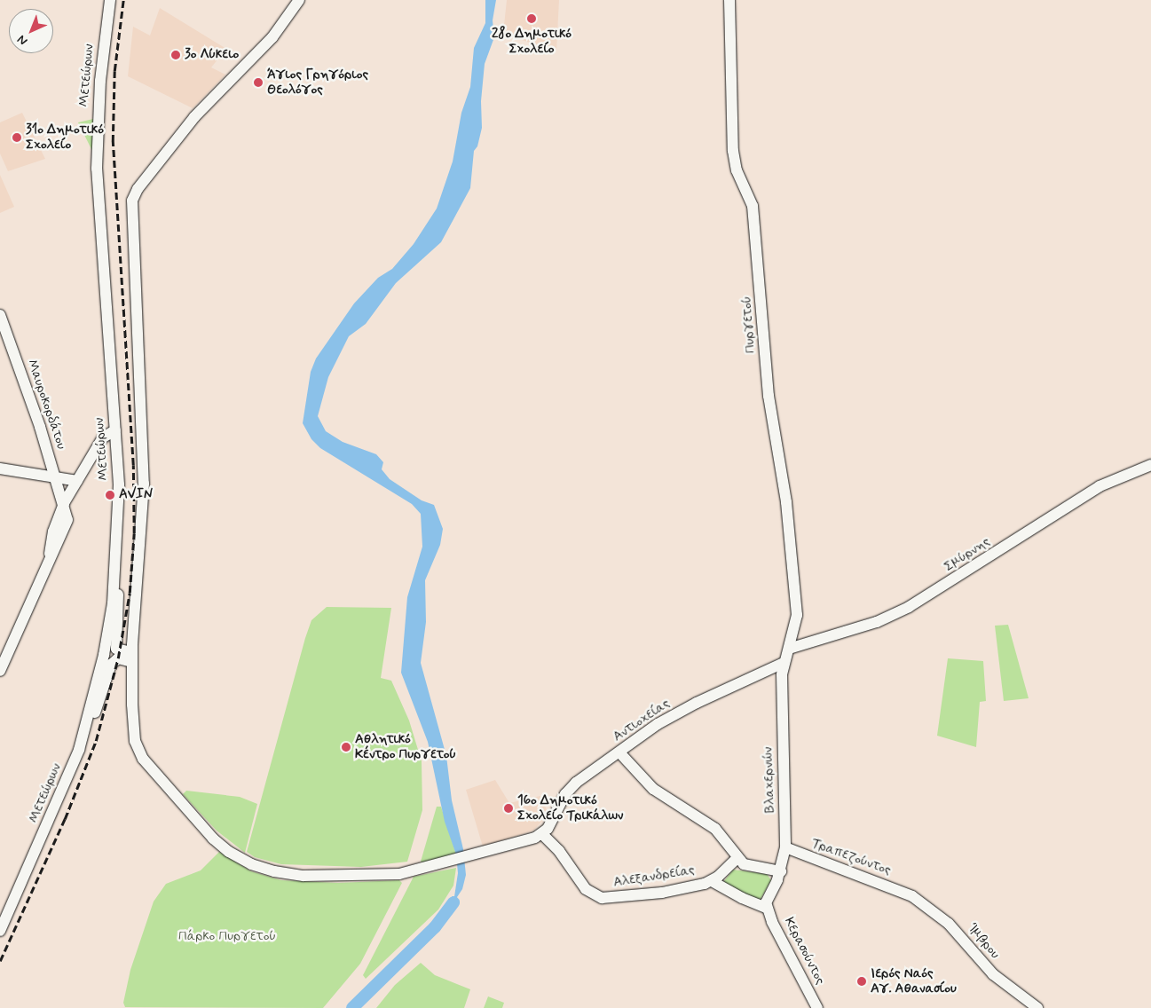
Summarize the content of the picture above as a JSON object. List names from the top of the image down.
{
  "streets": {
    "street": [
      "Μετεώρων",
      "Πυργετού",
      "Μαυροκορδάτου",
      "Σμύρνης",
      "Αντιοχείας",
      "Βλαχερνών",
      "Τραπεζούντος",
      "Αλεξανδρείας",
      "Ίμβρου",
      "Κερασούντος"
    ]
  },
  "crossings": [
    ["Πυργετού", "Σμύρνης"],
    ["Πυργετού", "Βλαχερνών"],
    ["Σμύρνης", "Βλαχερνών"],
    ["Αντιοχείας", "Βλαχερνών"],
    ["Αντιοχείας", "Αλεξανδρείας"],
    ["Βλαχερνών", "Τραπεζούντος"],
    ["Βλαχερνών", "Κερασούντος"],
    ["Τραπεζούντος", "Ίμβρου"]
  ],
  "parks": ["Πάρκο Πυργετού"],
  "places": [
    "28ο Δημοτικό Σχολείο",
    "3ο Λύκειο",
    "Άγιος Γρηγόριος Θεολόγος",
    "31ο Δημοτικό Σχολείο",
    "AVIN",
    "Αθλητικό Κέντρο Πυργετού",
    "16ο Δημοτικό Σχολείο Τρικάλων",
    "Ιερός Ναός Αγ. Αθανασίου"
  ],
  "north": "bottom left"
}
